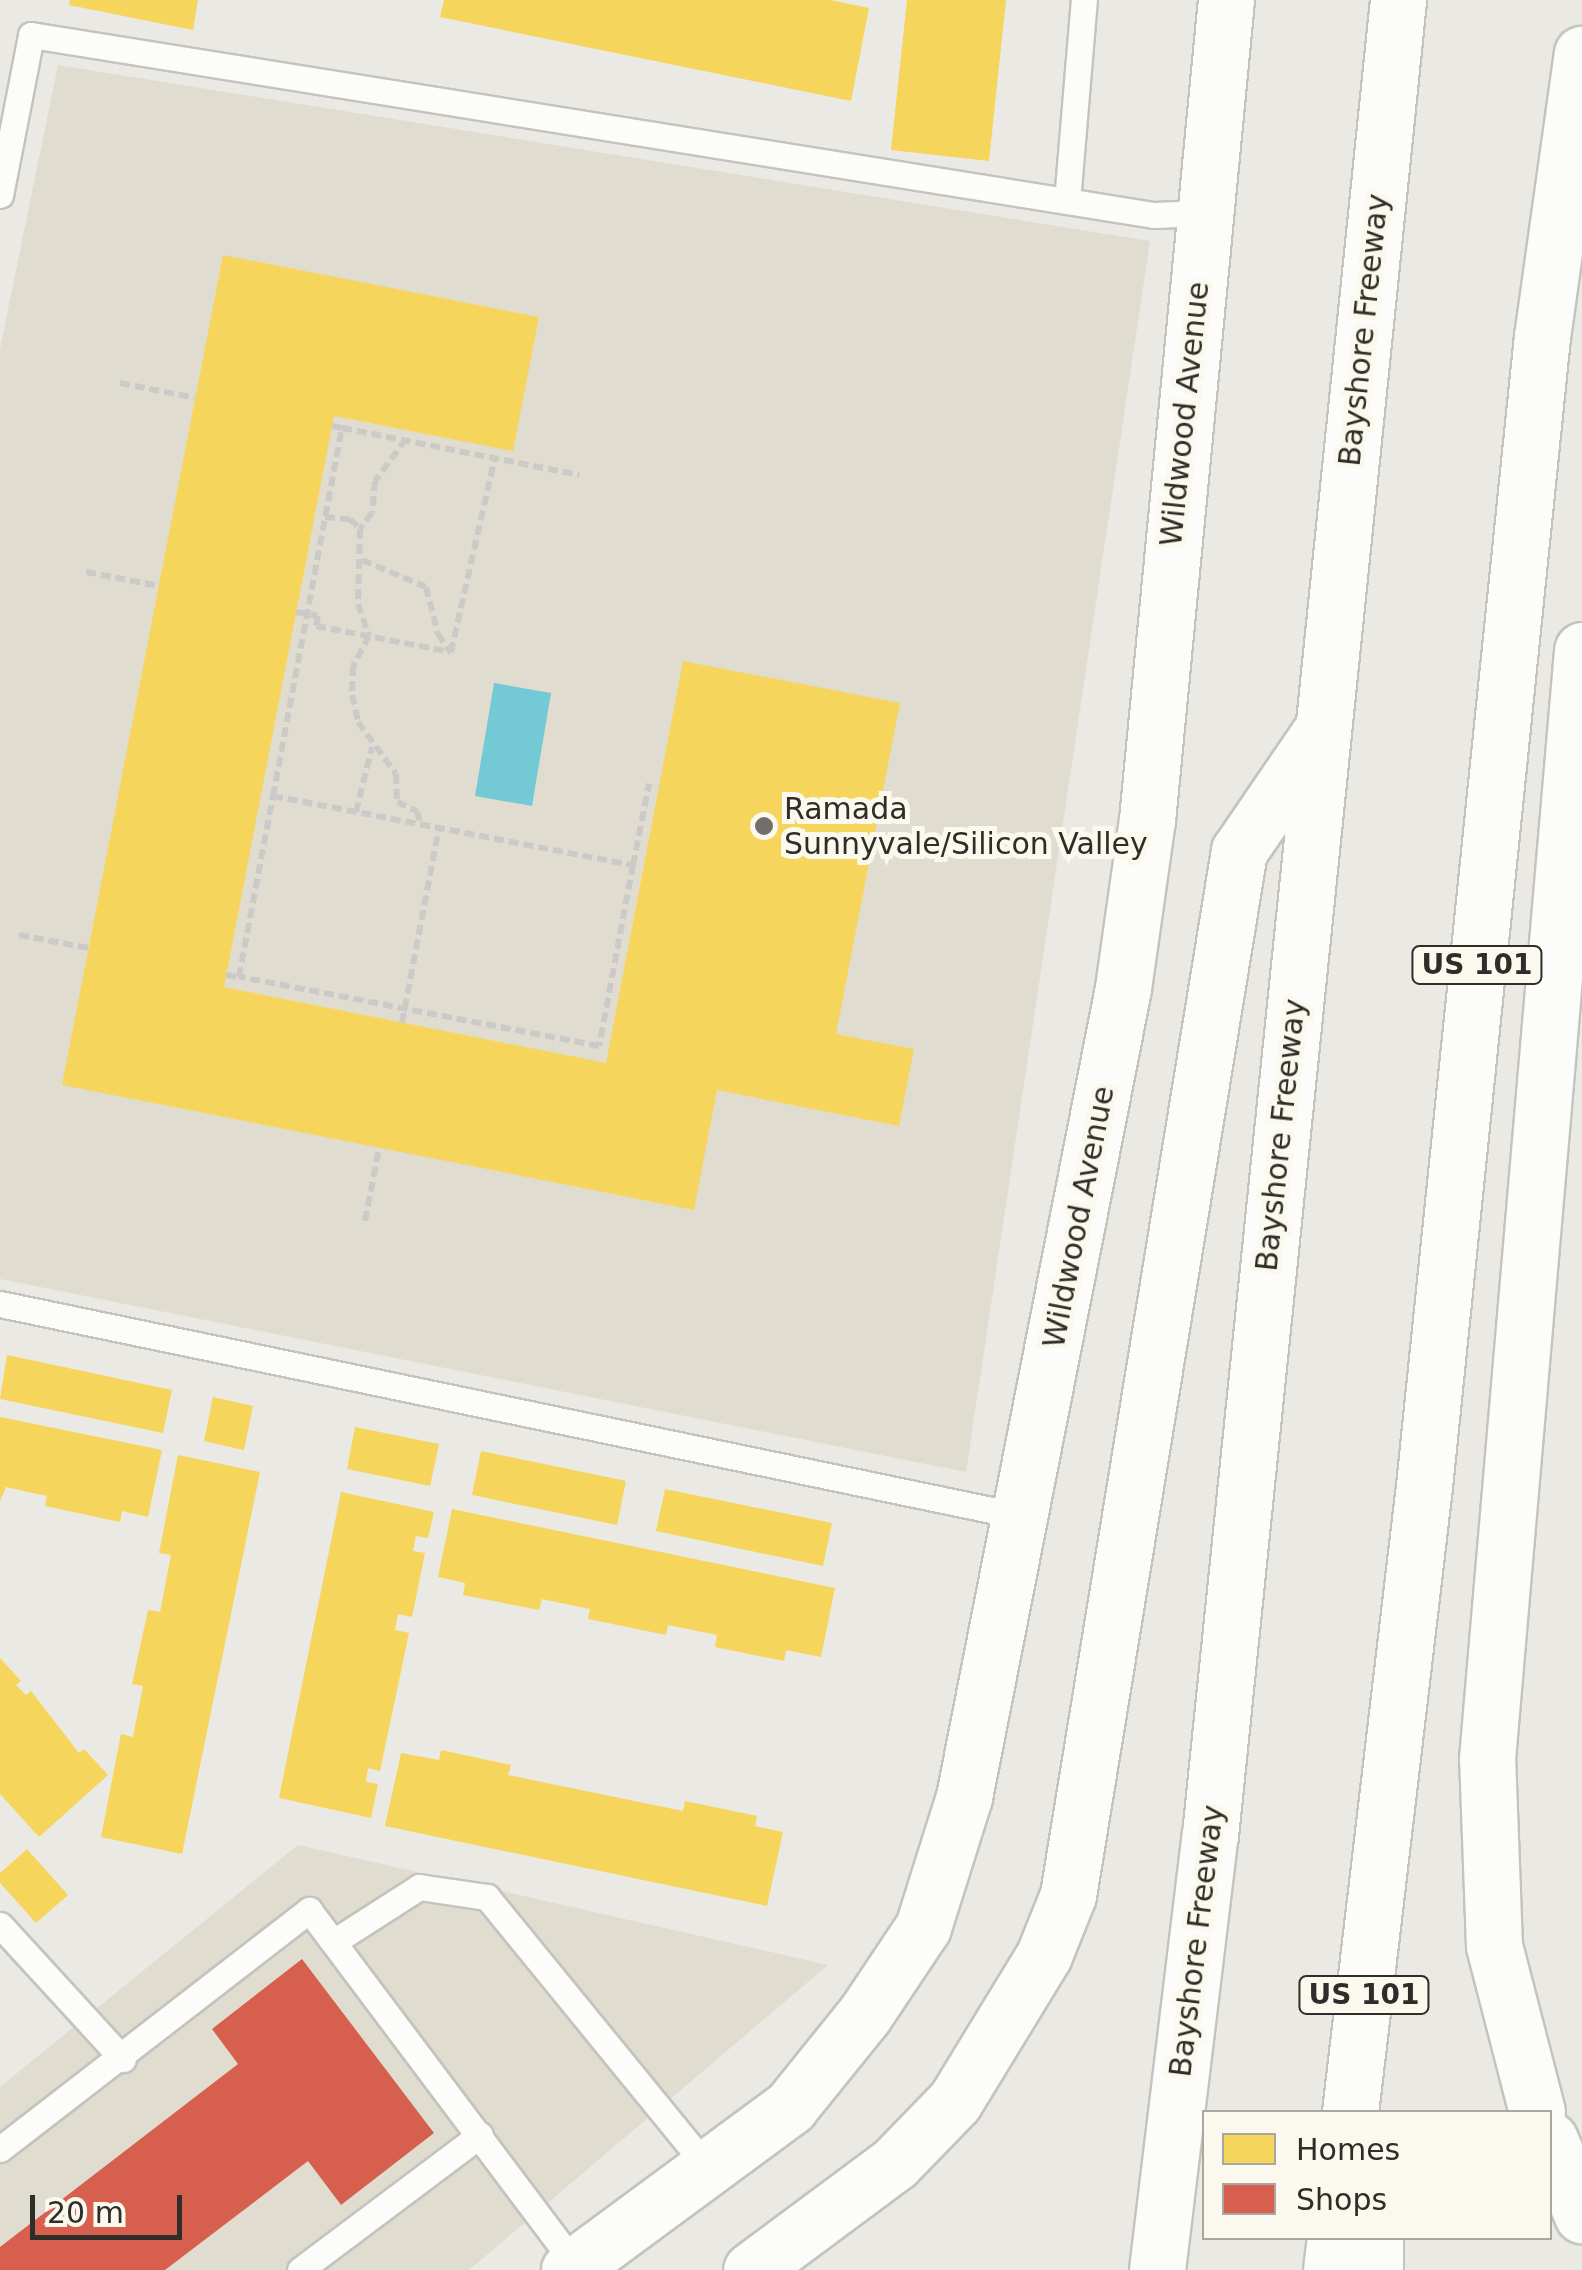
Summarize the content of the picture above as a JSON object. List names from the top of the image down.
{
  "streets": {
    "main road": ["Bayshore Freeway", "Wildwood Avenue", "US 101"]
  },
  "places": ["Ramada Sunnyvale/Silicon Valley"],
  "legend": ["Homes", "Shops"],
  "scale_bar": "20 m"
}
